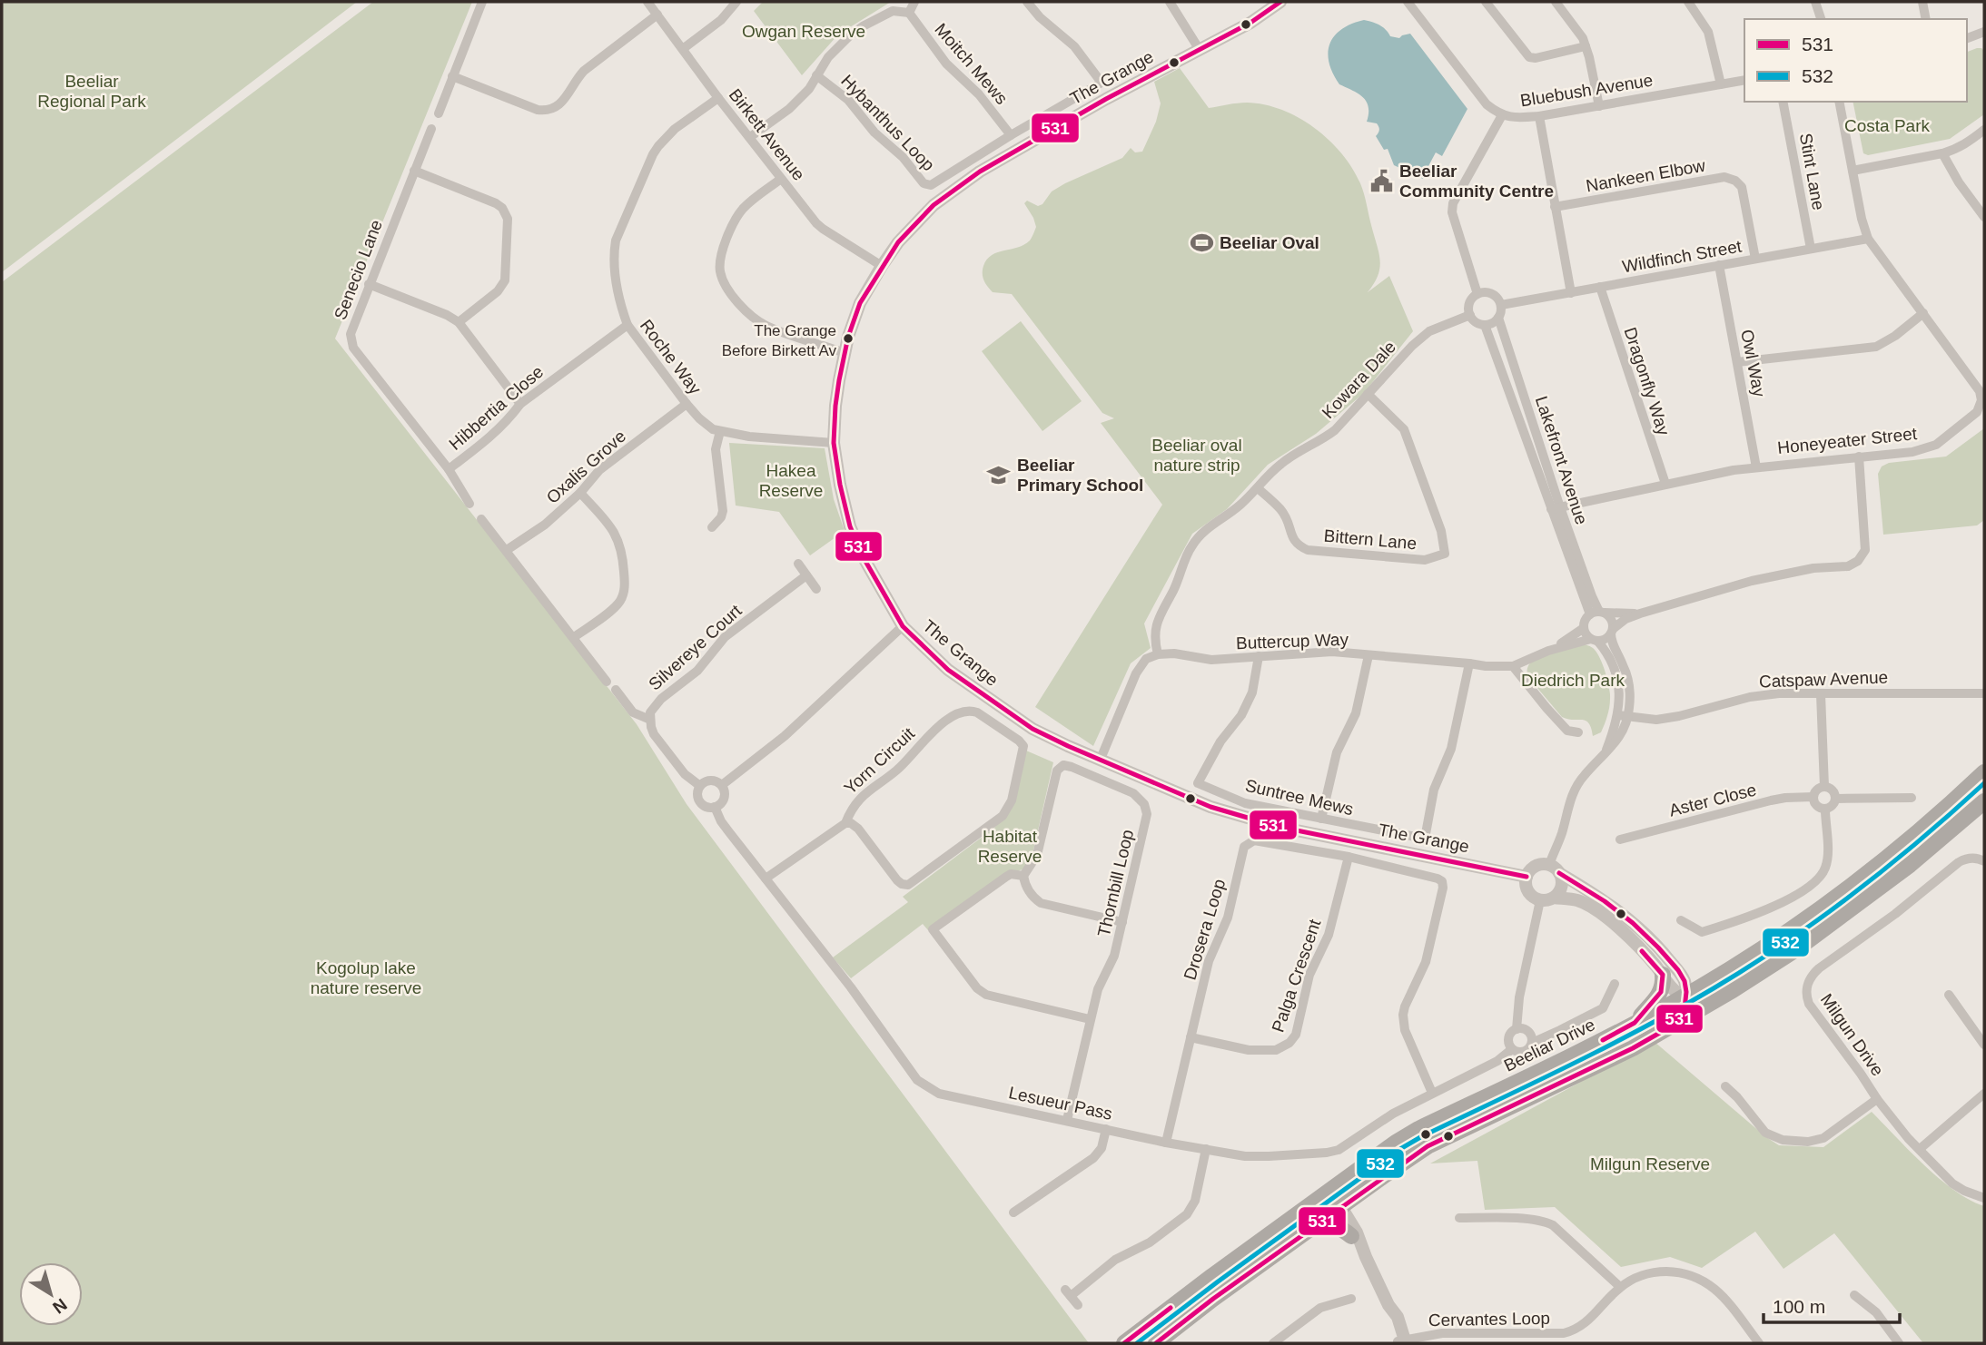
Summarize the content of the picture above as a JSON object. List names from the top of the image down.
{
  "streets": {
    "highway": ["Beeliar Drive"],
    "street": [
      "Moitch Mews",
      "The Grange",
      "Bluebush Avenue",
      "Hybanthus Loop",
      "Birkett Avenue",
      "Stint Lane",
      "Nankeen Elbow",
      "Wildfinch Street",
      "Senecio Lane",
      "Roche Way",
      "Owl Way",
      "Kowara Dale",
      "Dragonfly Way",
      "Hibbertia Close",
      "Honeyeater Street",
      "Lakefront Avenue",
      "Oxalis Grove",
      "Bittern Lane",
      "Buttercup Way",
      "Silvereye Court",
      "Catspaw Avenue",
      "Yorn Circuit",
      "Suntree Mews",
      "Aster Close",
      "Thornbill Loop",
      "Drosera Loop",
      "Palga Crescent",
      "Milgun Drive",
      "Lesueur Pass",
      "Cervantes Loop"
    ]
  },
  "crossings": [
    ["Moitch Mews", "Hybanthus Loop"],
    ["The Grange", "Birkett Avenue"],
    ["The Grange", "Roche Way"],
    ["Hybanthus Loop", "Birkett Avenue"],
    ["Birkett Avenue", "Roche Way"],
    ["Stint Lane", "Wildfinch Street"],
    ["Nankeen Elbow", "Wildfinch Street"],
    ["Wildfinch Street", "Owl Way"],
    ["Wildfinch Street", "Kowara Dale"],
    ["Wildfinch Street", "Dragonfly Way"],
    ["Wildfinch Street", "Honeyeater Street"],
    ["Wildfinch Street", "Lakefront Avenue"],
    ["Senecio Lane", "Hibbertia Close"],
    ["Roche Way", "Hibbertia Close"],
    ["Roche Way", "Oxalis Grove"],
    ["Owl Way", "Honeyeater Street"],
    ["Kowara Dale", "Lakefront Avenue"],
    ["Kowara Dale", "Bittern Lane"],
    ["Kowara Dale", "Buttercup Way"],
    ["Dragonfly Way", "Honeyeater Street"],
    ["Honeyeater Street", "Lakefront Avenue"],
    ["Lakefront Avenue", "Buttercup Way"],
    ["Buttercup Way", "Suntree Mews"],
    ["Yorn Circuit", "Lesueur Pass"],
    ["Thornbill Loop", "Lesueur Pass"],
    ["Drosera Loop", "Palga Crescent"],
    ["Drosera Loop", "Lesueur Pass"]
  ],
  "parks": [
    "Owgan Reserve",
    "Beeliar Regional Park",
    "Costa Park",
    "Beeliar oval nature strip",
    "Hakea Reserve",
    "Diedrich Park",
    "Habitat Reserve",
    "Kogolup lake nature reserve",
    "Milgun Reserve"
  ],
  "places": {
    "public building": ["Beeliar Community Centre"],
    "sports": ["Beeliar Oval"],
    "other": ["The Grange Before Birkett Av"],
    "school or university": ["Beeliar Primary School"]
  },
  "lines": ["transit line 531", "transit line 532"],
  "legend": ["531", "532"],
  "scale_bar": "100 m",
  "north": "bottom right"
}
